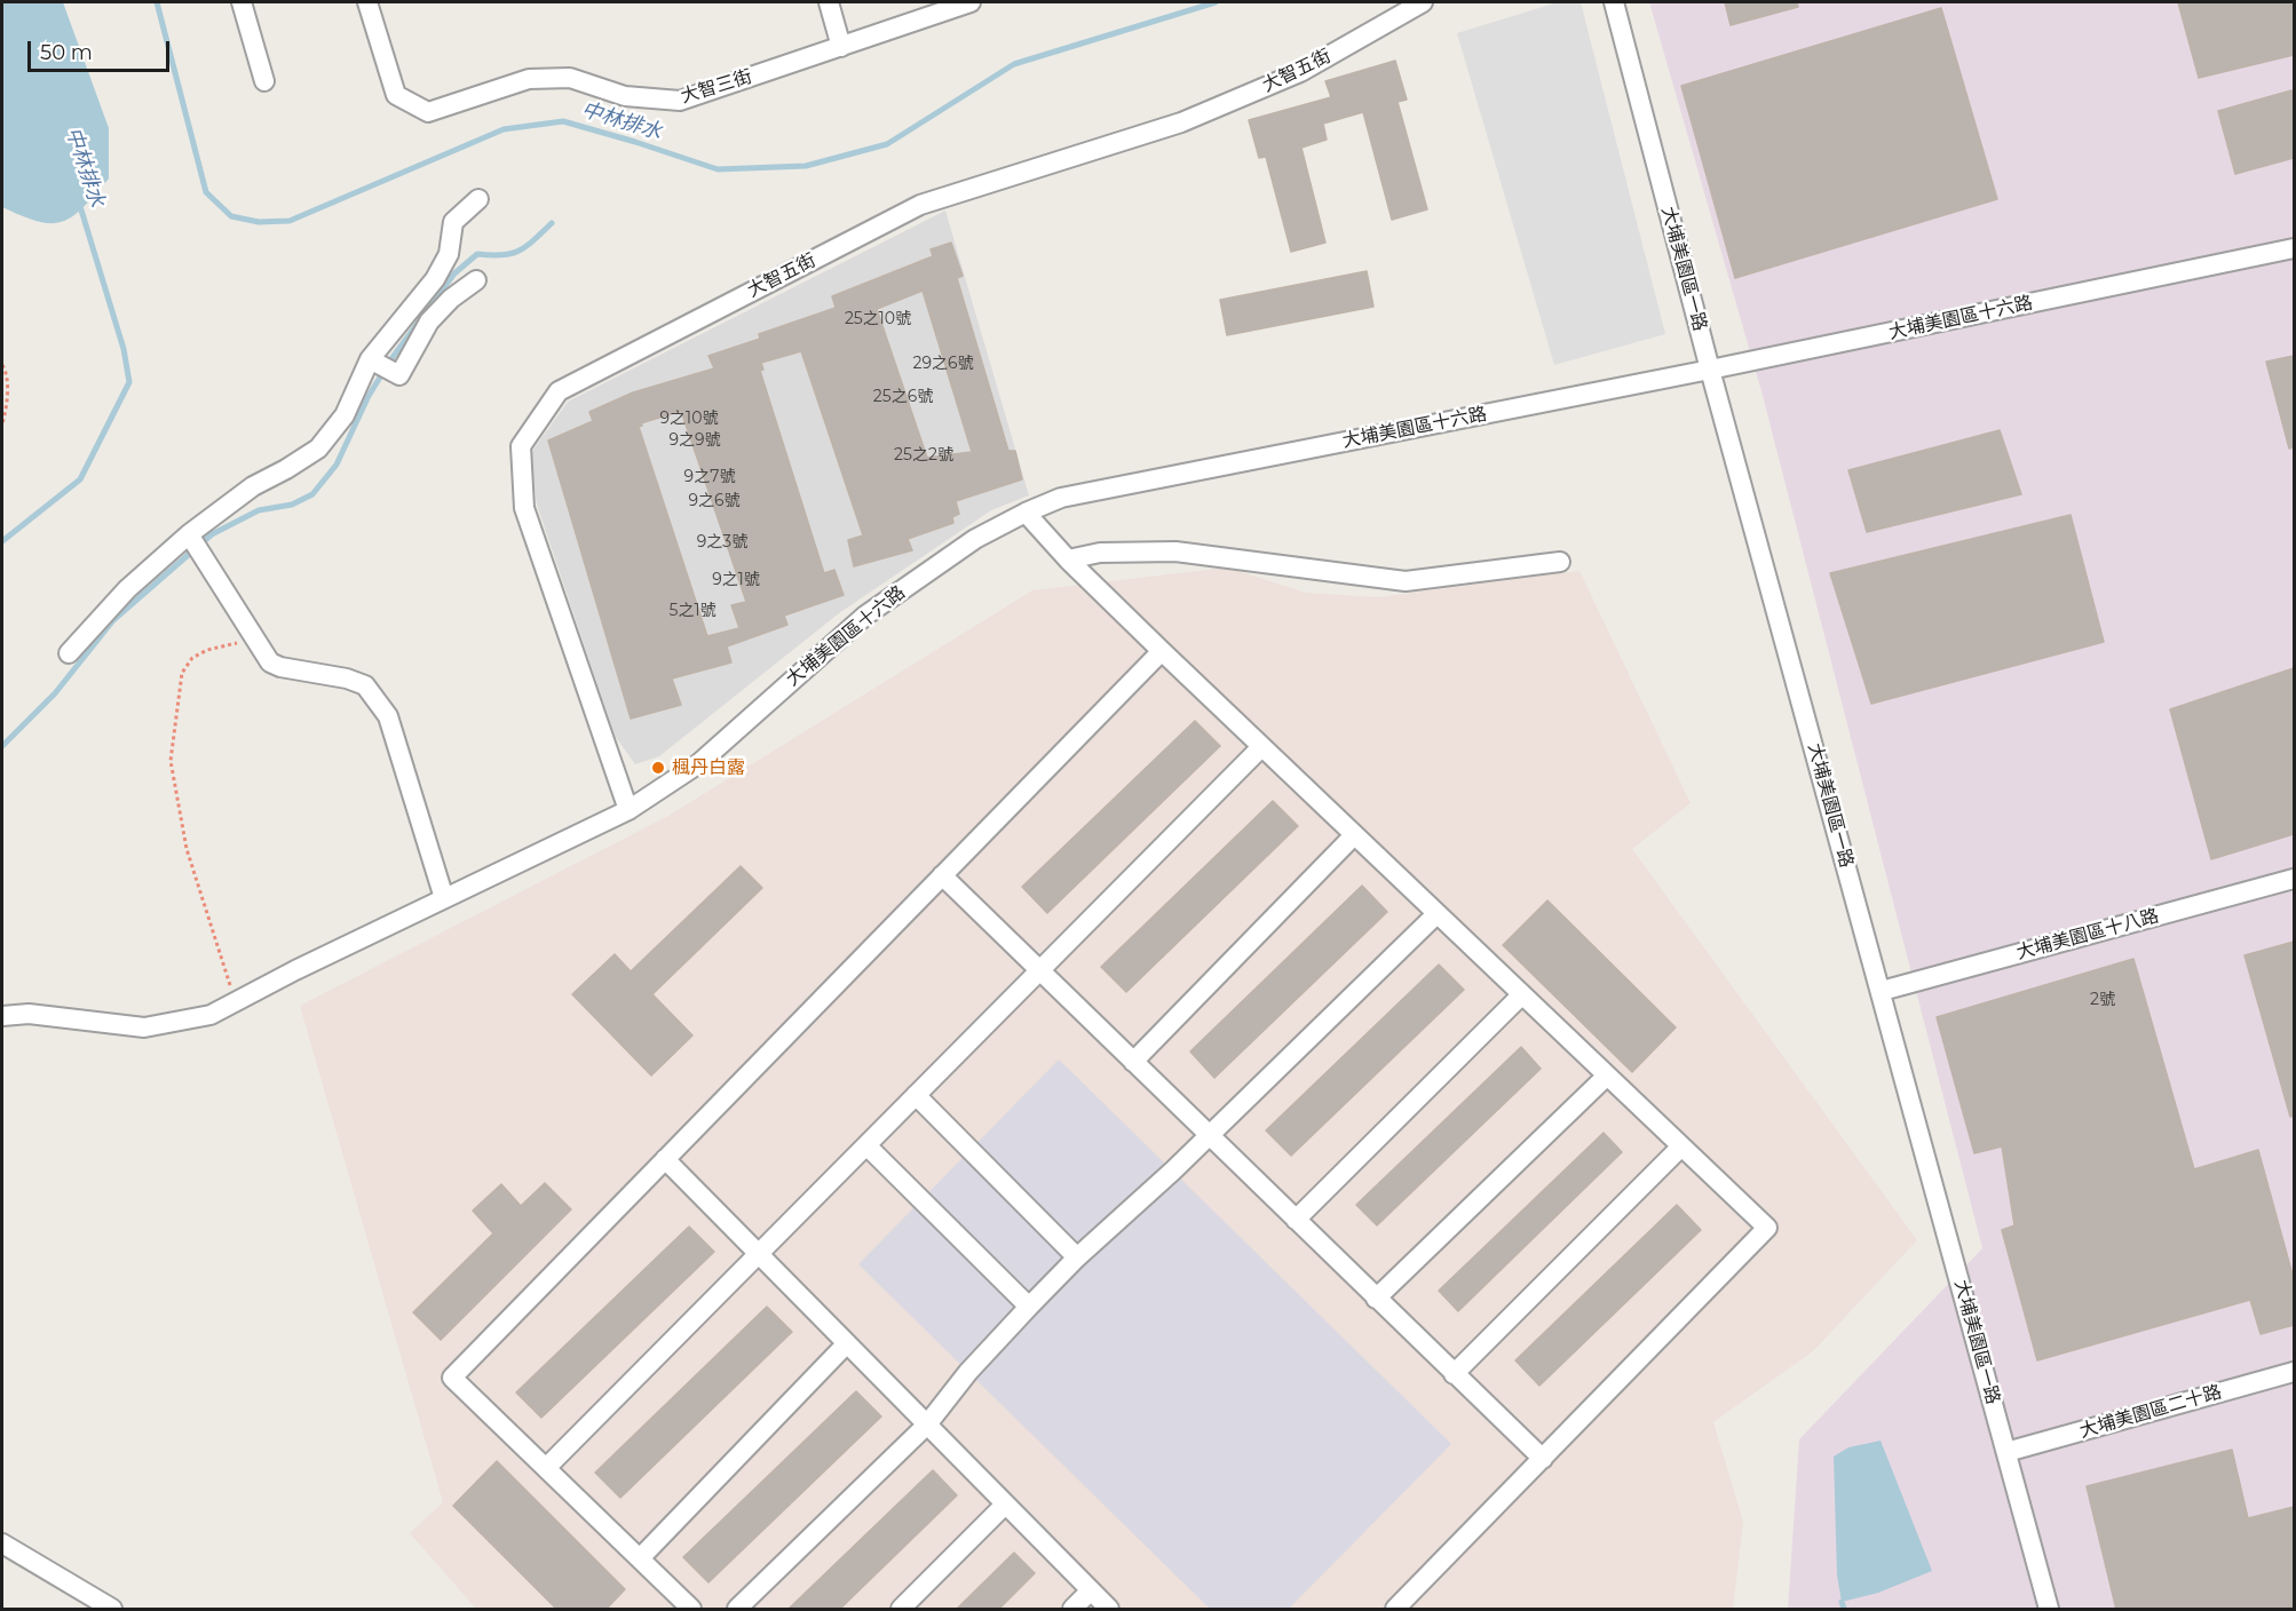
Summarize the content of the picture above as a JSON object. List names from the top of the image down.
{
  "streets": {
    "street": [
      "大智五街",
      "大智三街",
      "大埔美園區一路",
      "大埔美園區十六路",
      "大埔美園區十八路",
      "大埔美園區二十路"
    ]
  },
  "crossings": [
    ["大智五街", "大埔美園區十六路"],
    ["大埔美園區一路", "大埔美園區十六路"],
    ["大埔美園區一路", "大埔美園區十八路"],
    ["大埔美園區一路", "大埔美園區二十路"]
  ],
  "water": ["中林排水"],
  "places": ["楓丹白露"],
  "house_numbers": [
    "25之10號",
    "29之6號",
    "25之6號",
    "9之10號",
    "9之9號",
    "25之2號",
    "9之7號",
    "9之6號",
    "9之3號",
    "9之1號",
    "5之1號",
    "2號"
  ],
  "scale_bar": "50 m"
}
